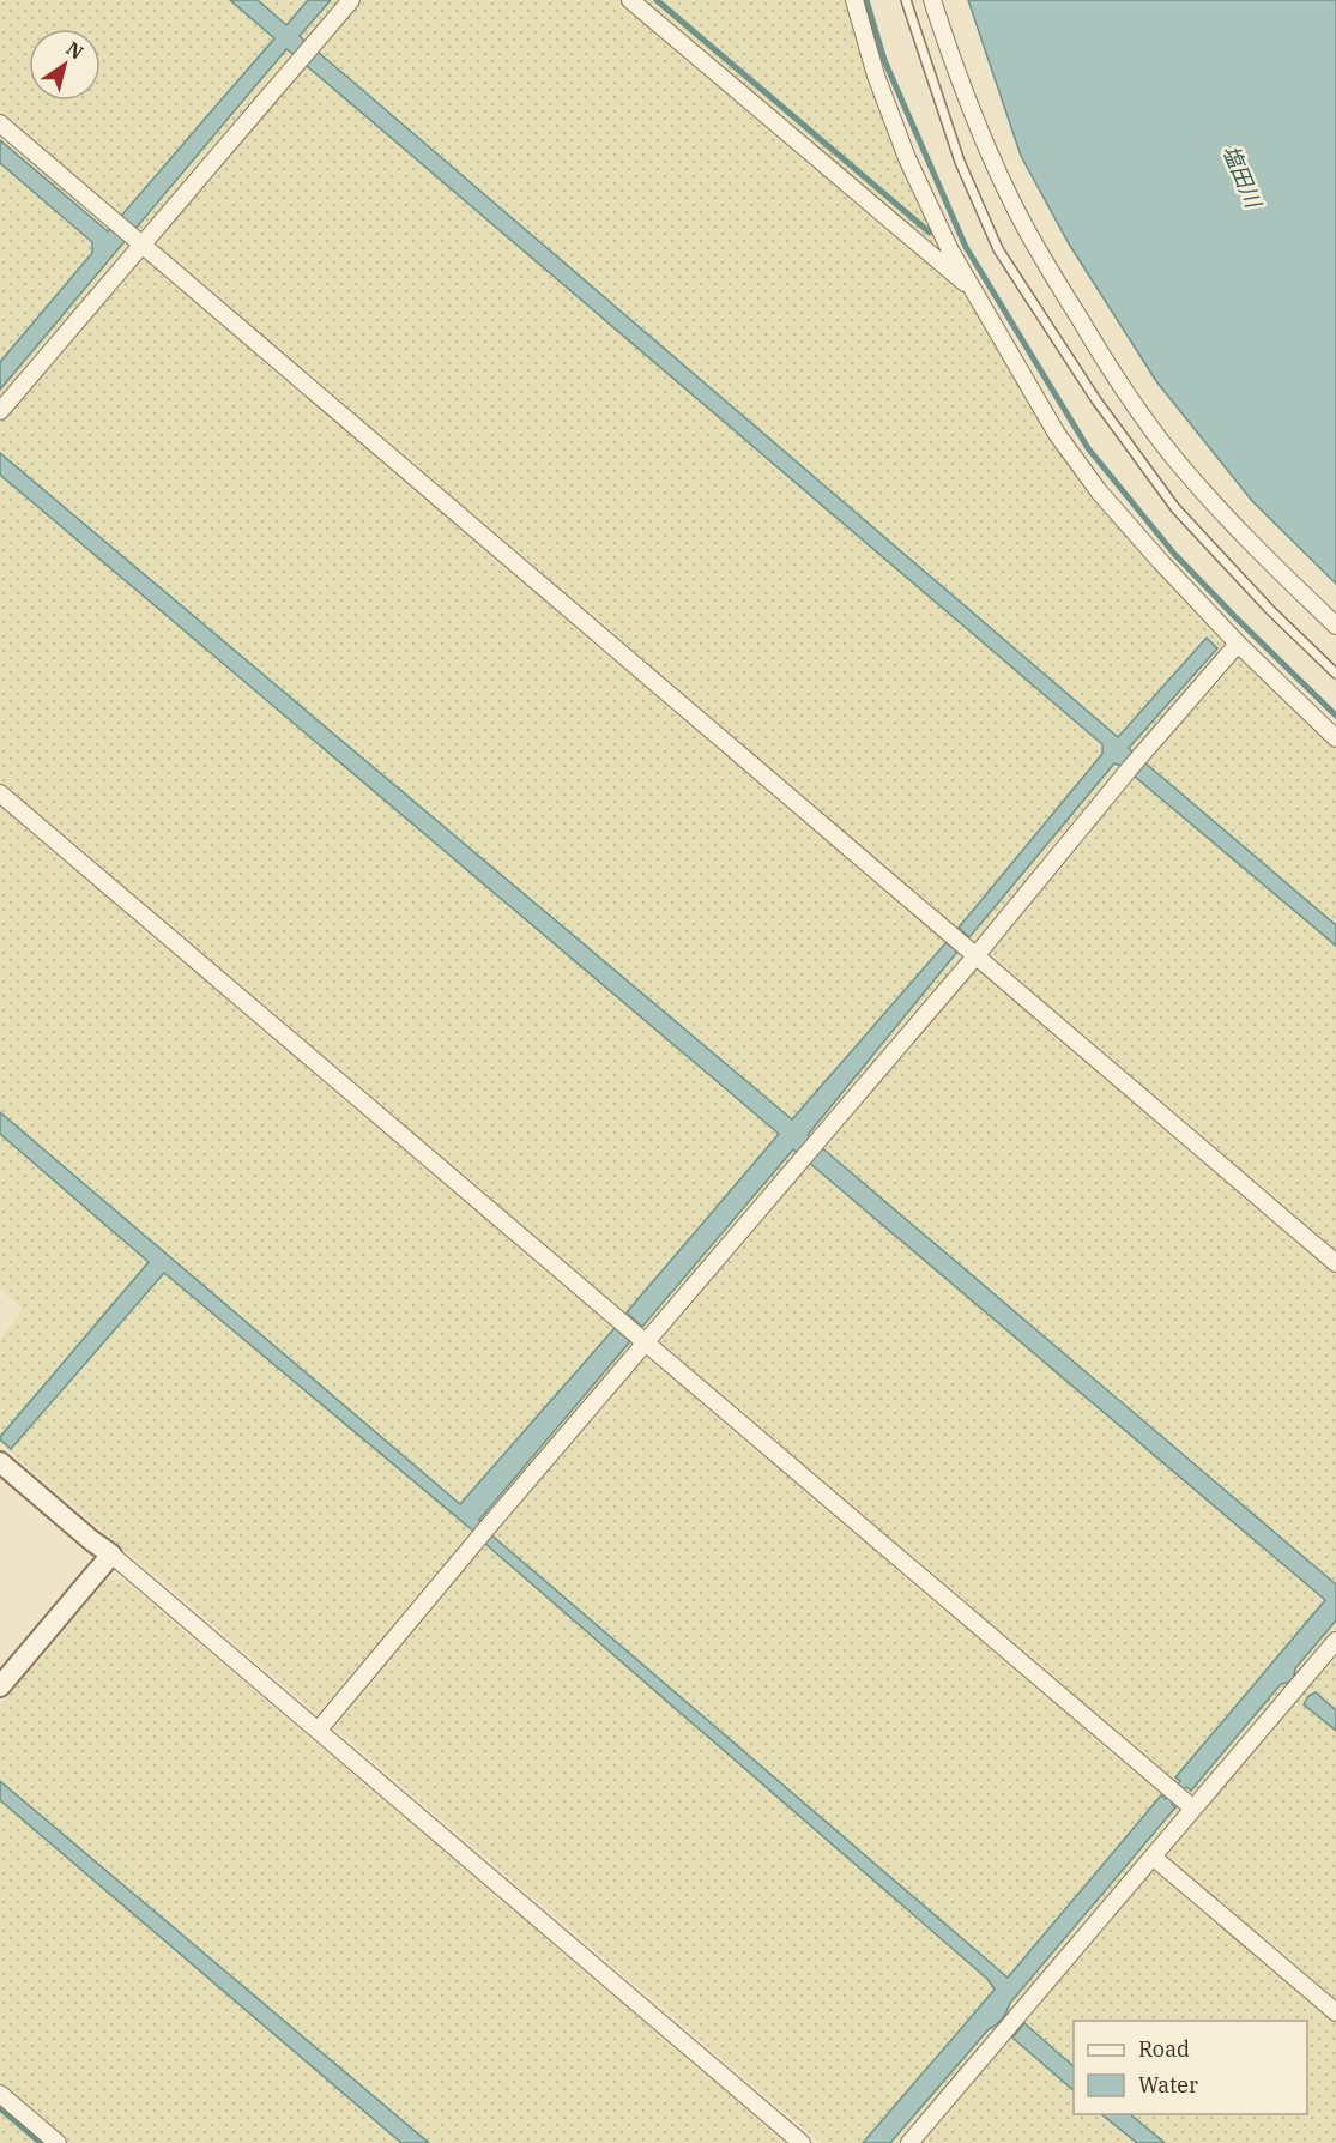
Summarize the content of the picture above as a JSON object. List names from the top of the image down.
{
  "water": ["塩田川"],
  "legend": ["Road", "Water"],
  "north": "top right"
}
